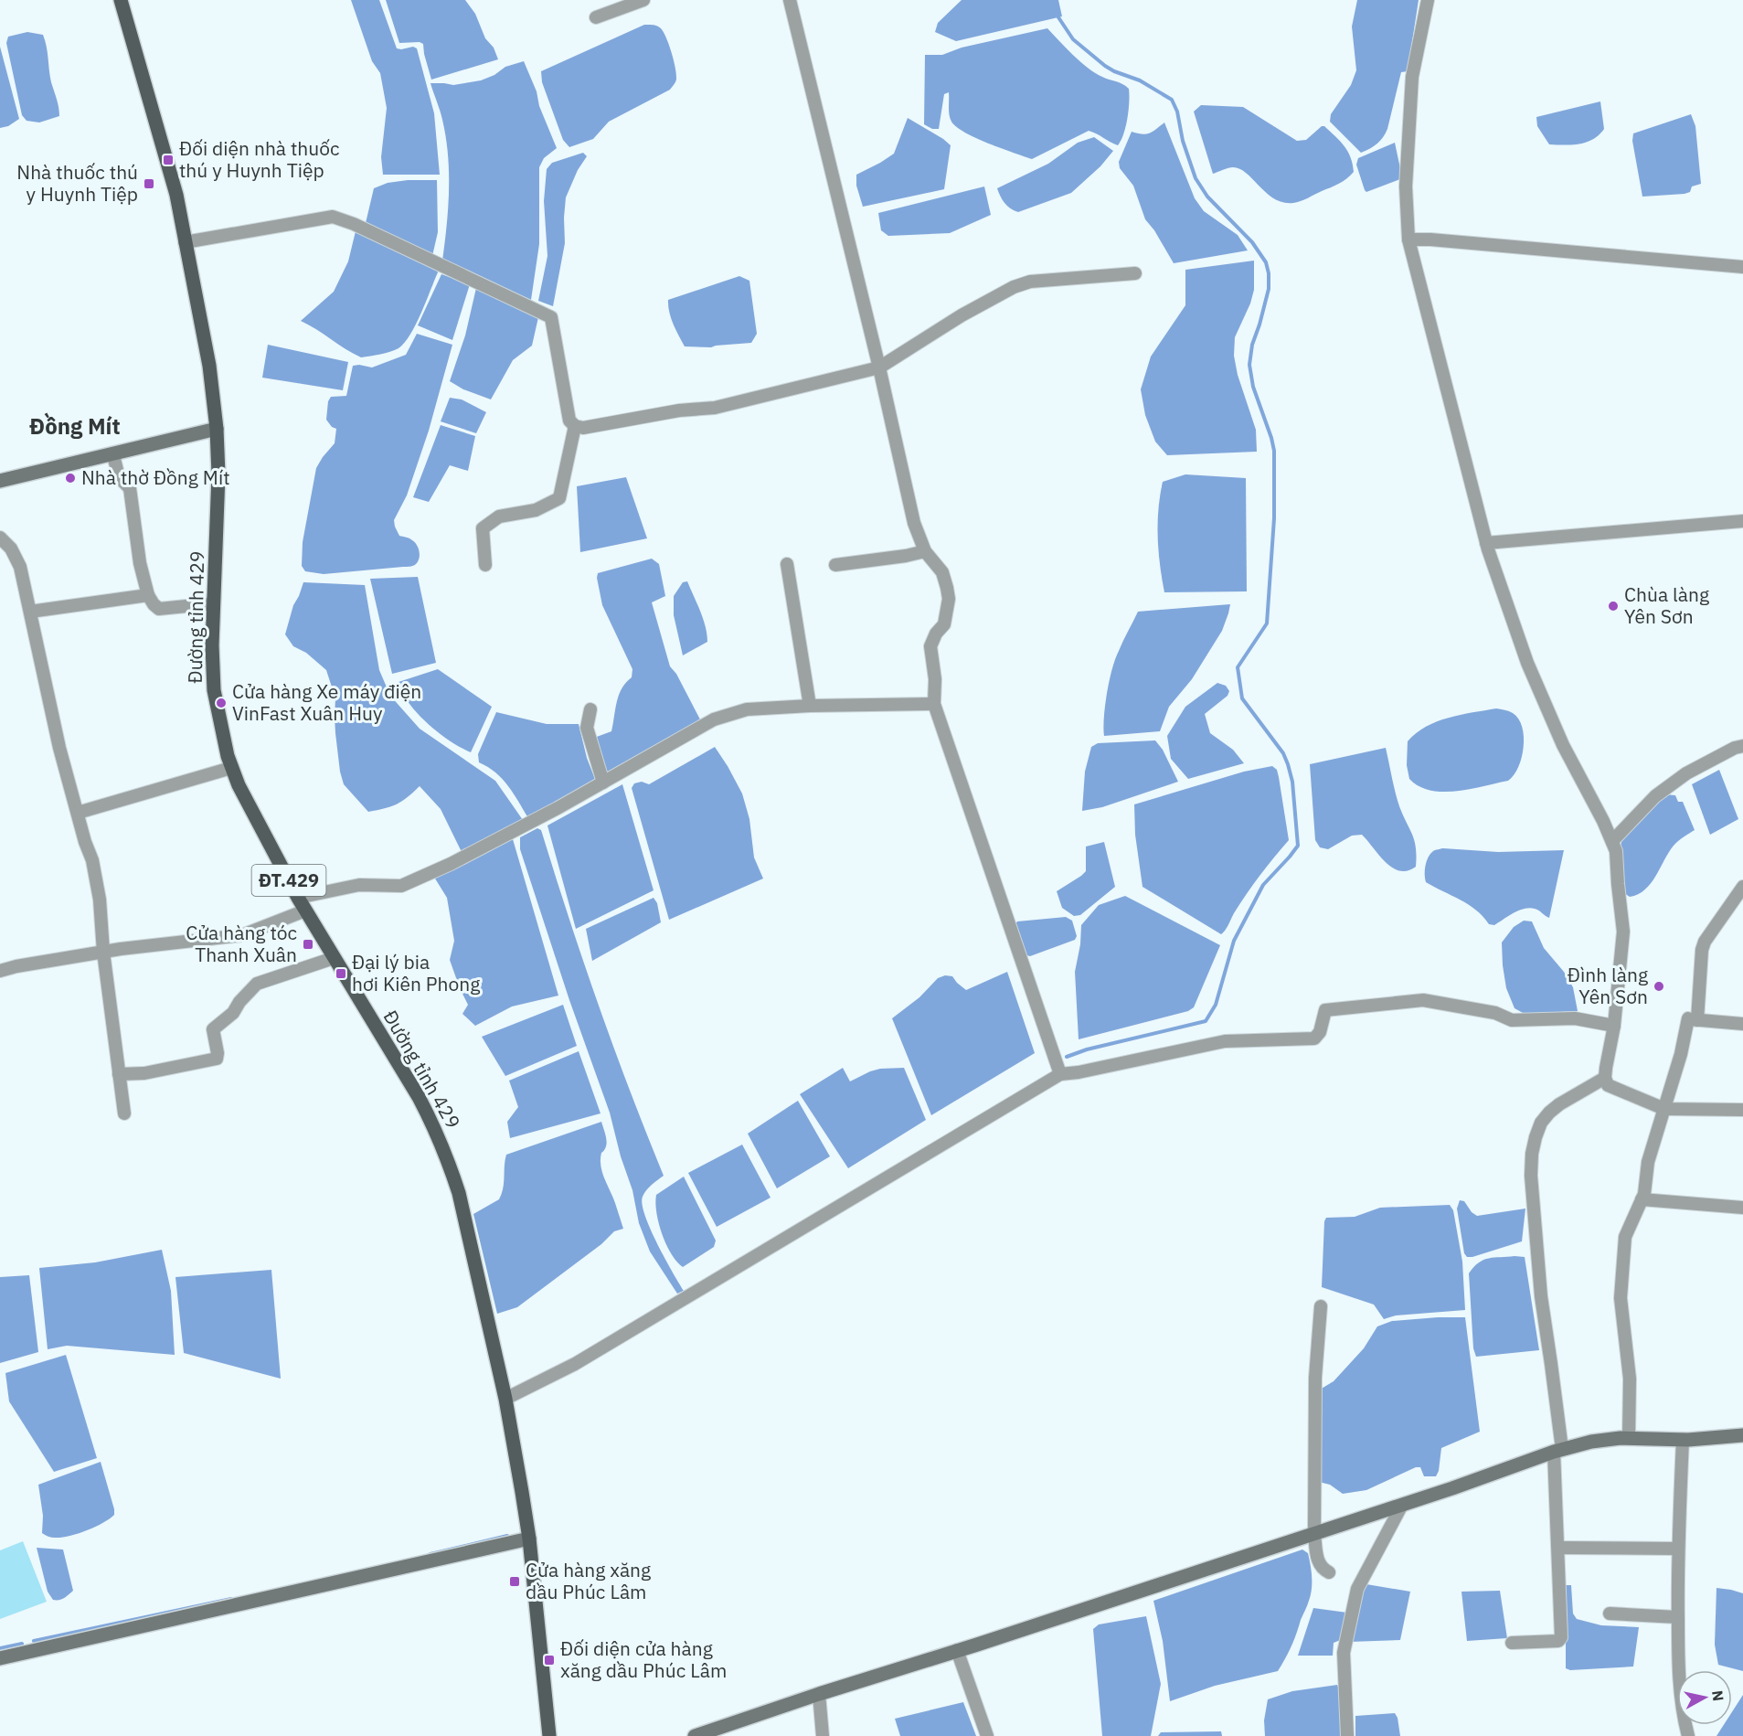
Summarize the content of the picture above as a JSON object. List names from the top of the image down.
{
  "streets": {
    "main road": ["Đường tỉnh 429", "ĐT.429"]
  },
  "districts": ["Đồng Mít"],
  "places": {
    "transit": [
      "Đối diện nhà thuốc thú y Huynh Tiệp",
      "Nhà thuốc thú y Huynh Tiệp",
      "Cửa hàng tóc Thanh Xuân",
      "Đại lý bia hơi Kiên Phong",
      "Cửa hàng xăng dầu Phúc Lâm",
      "Đối diện cửa hàng xăng dầu Phúc Lâm"
    ],
    "other": [
      "Nhà thờ Đồng Mít",
      "Chùa làng Yên Sơn",
      "Cửa hàng Xe máy điện VinFast Xuân Huy",
      "Đình làng Yên Sơn"
    ]
  },
  "north": "right"
}
